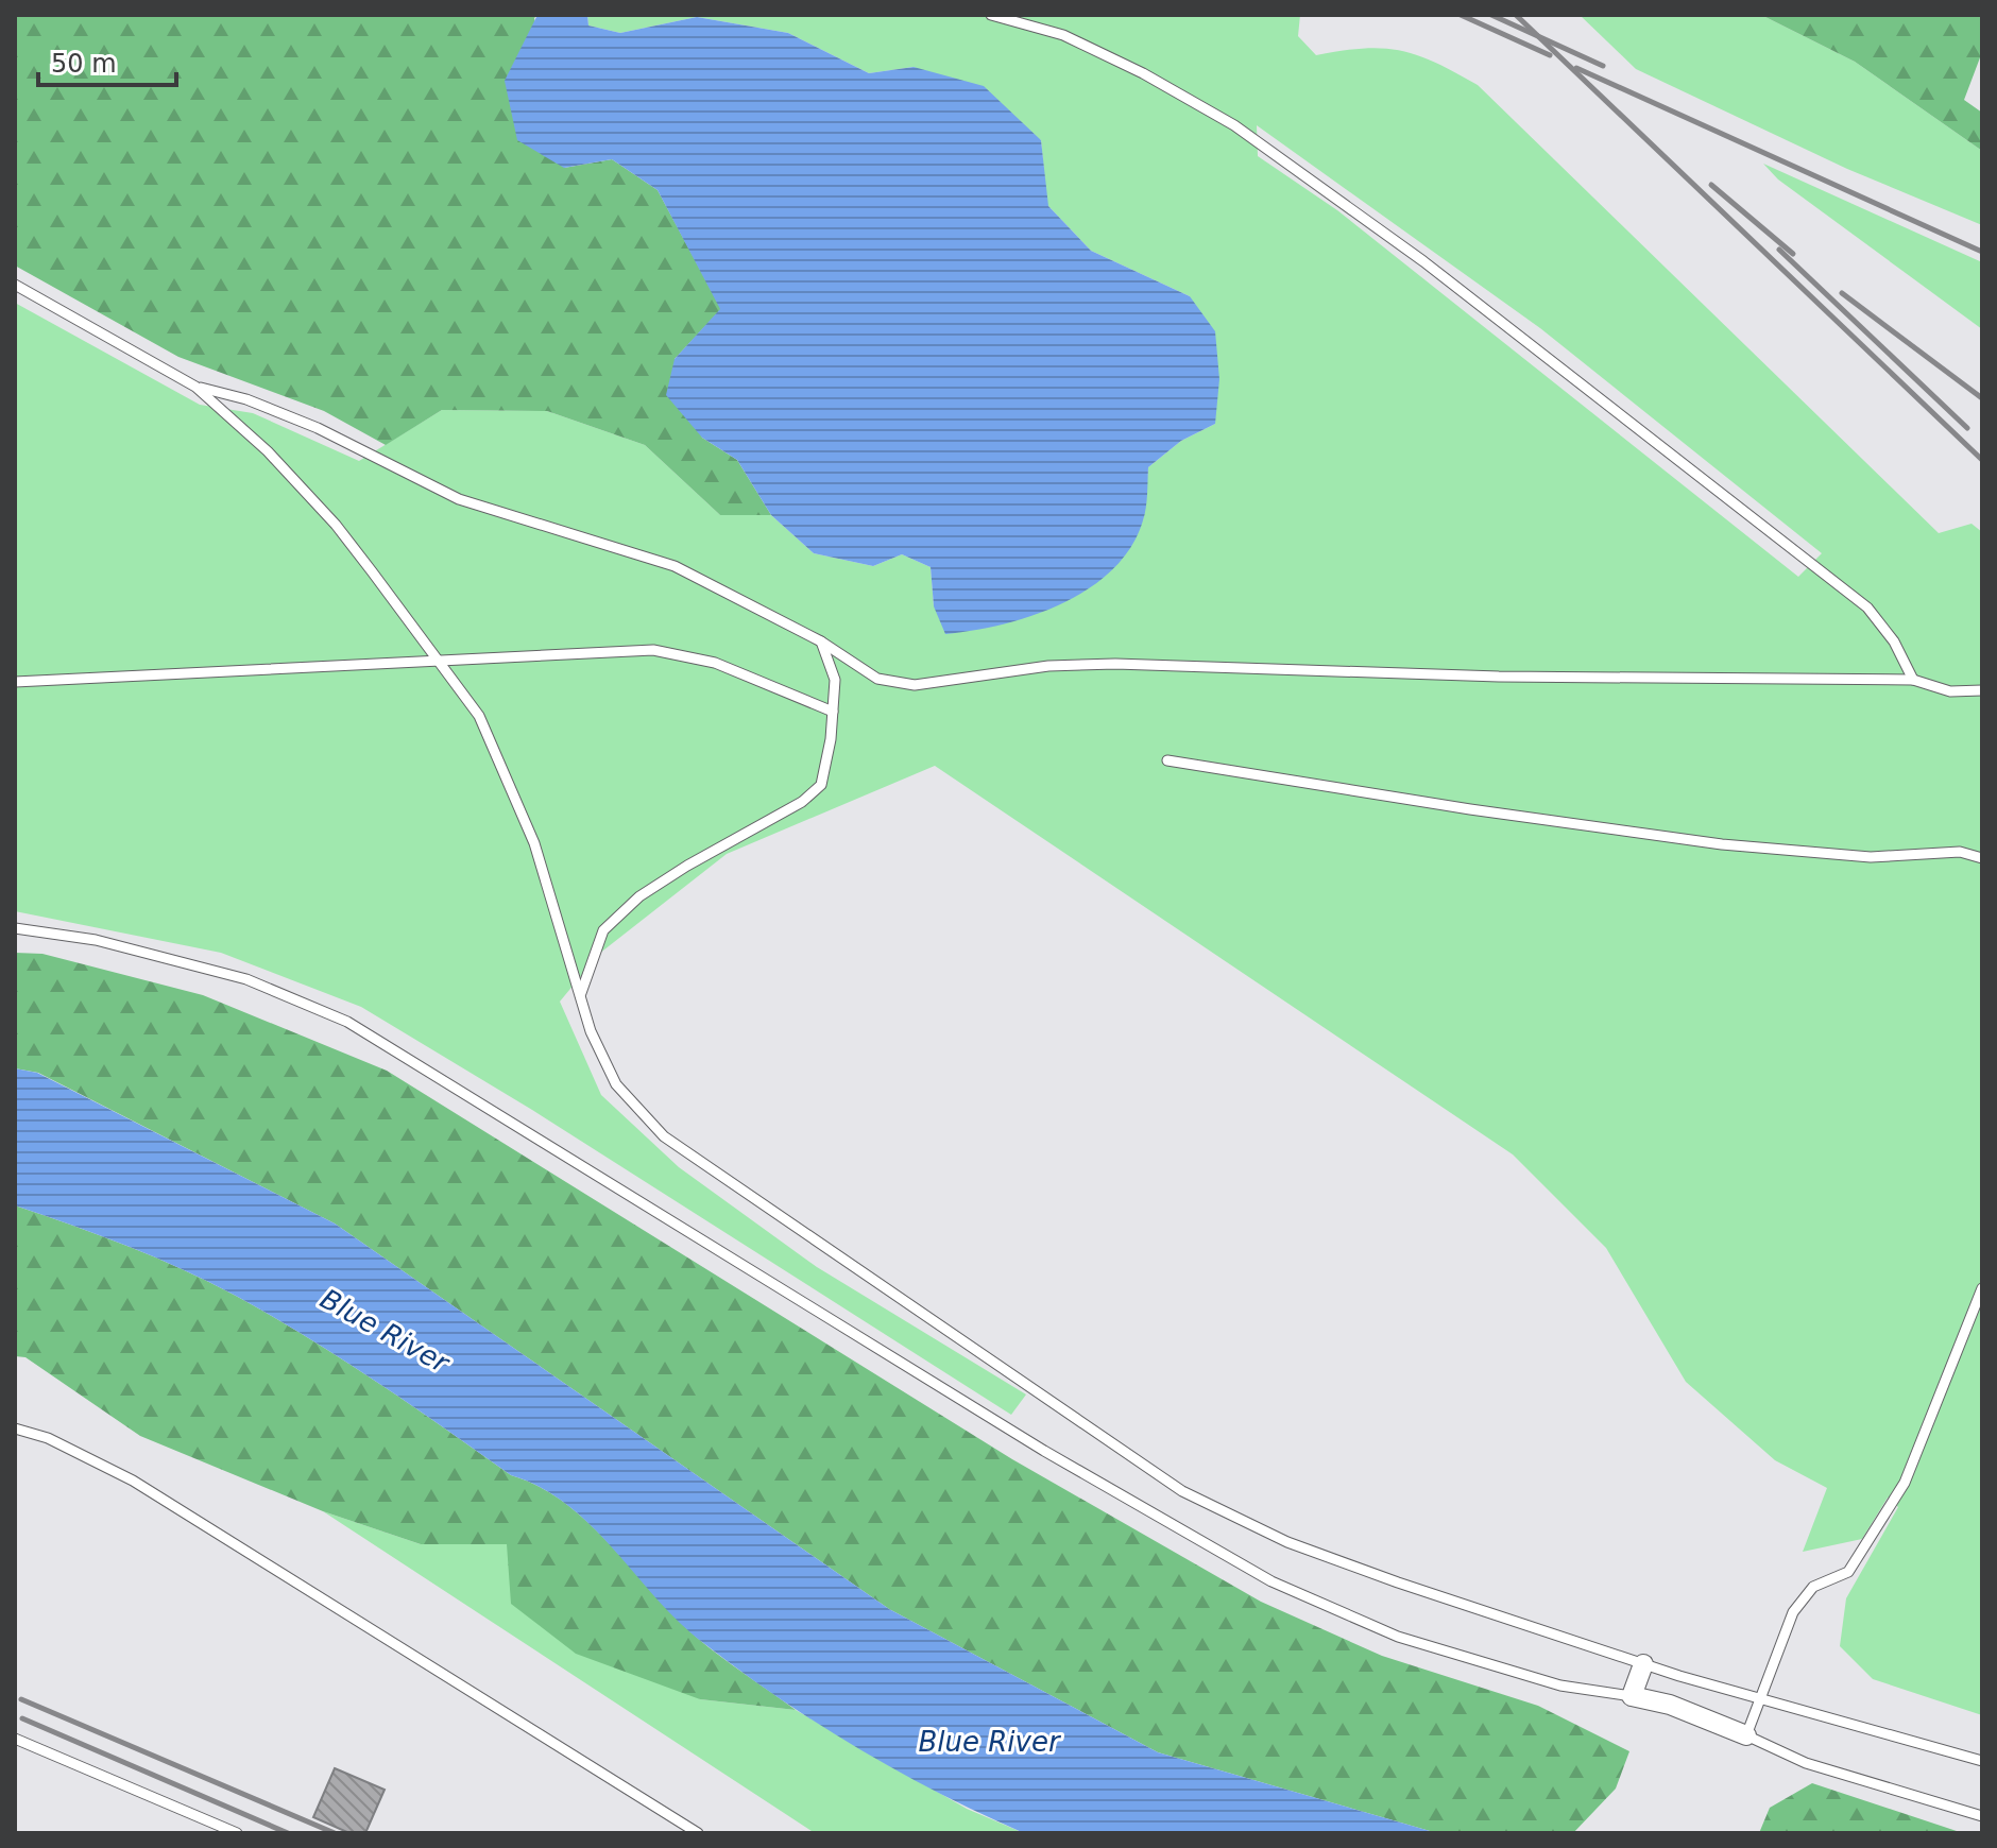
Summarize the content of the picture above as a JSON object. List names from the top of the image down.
{
  "water": ["Blue River"],
  "scale_bar": "50 m"
}
